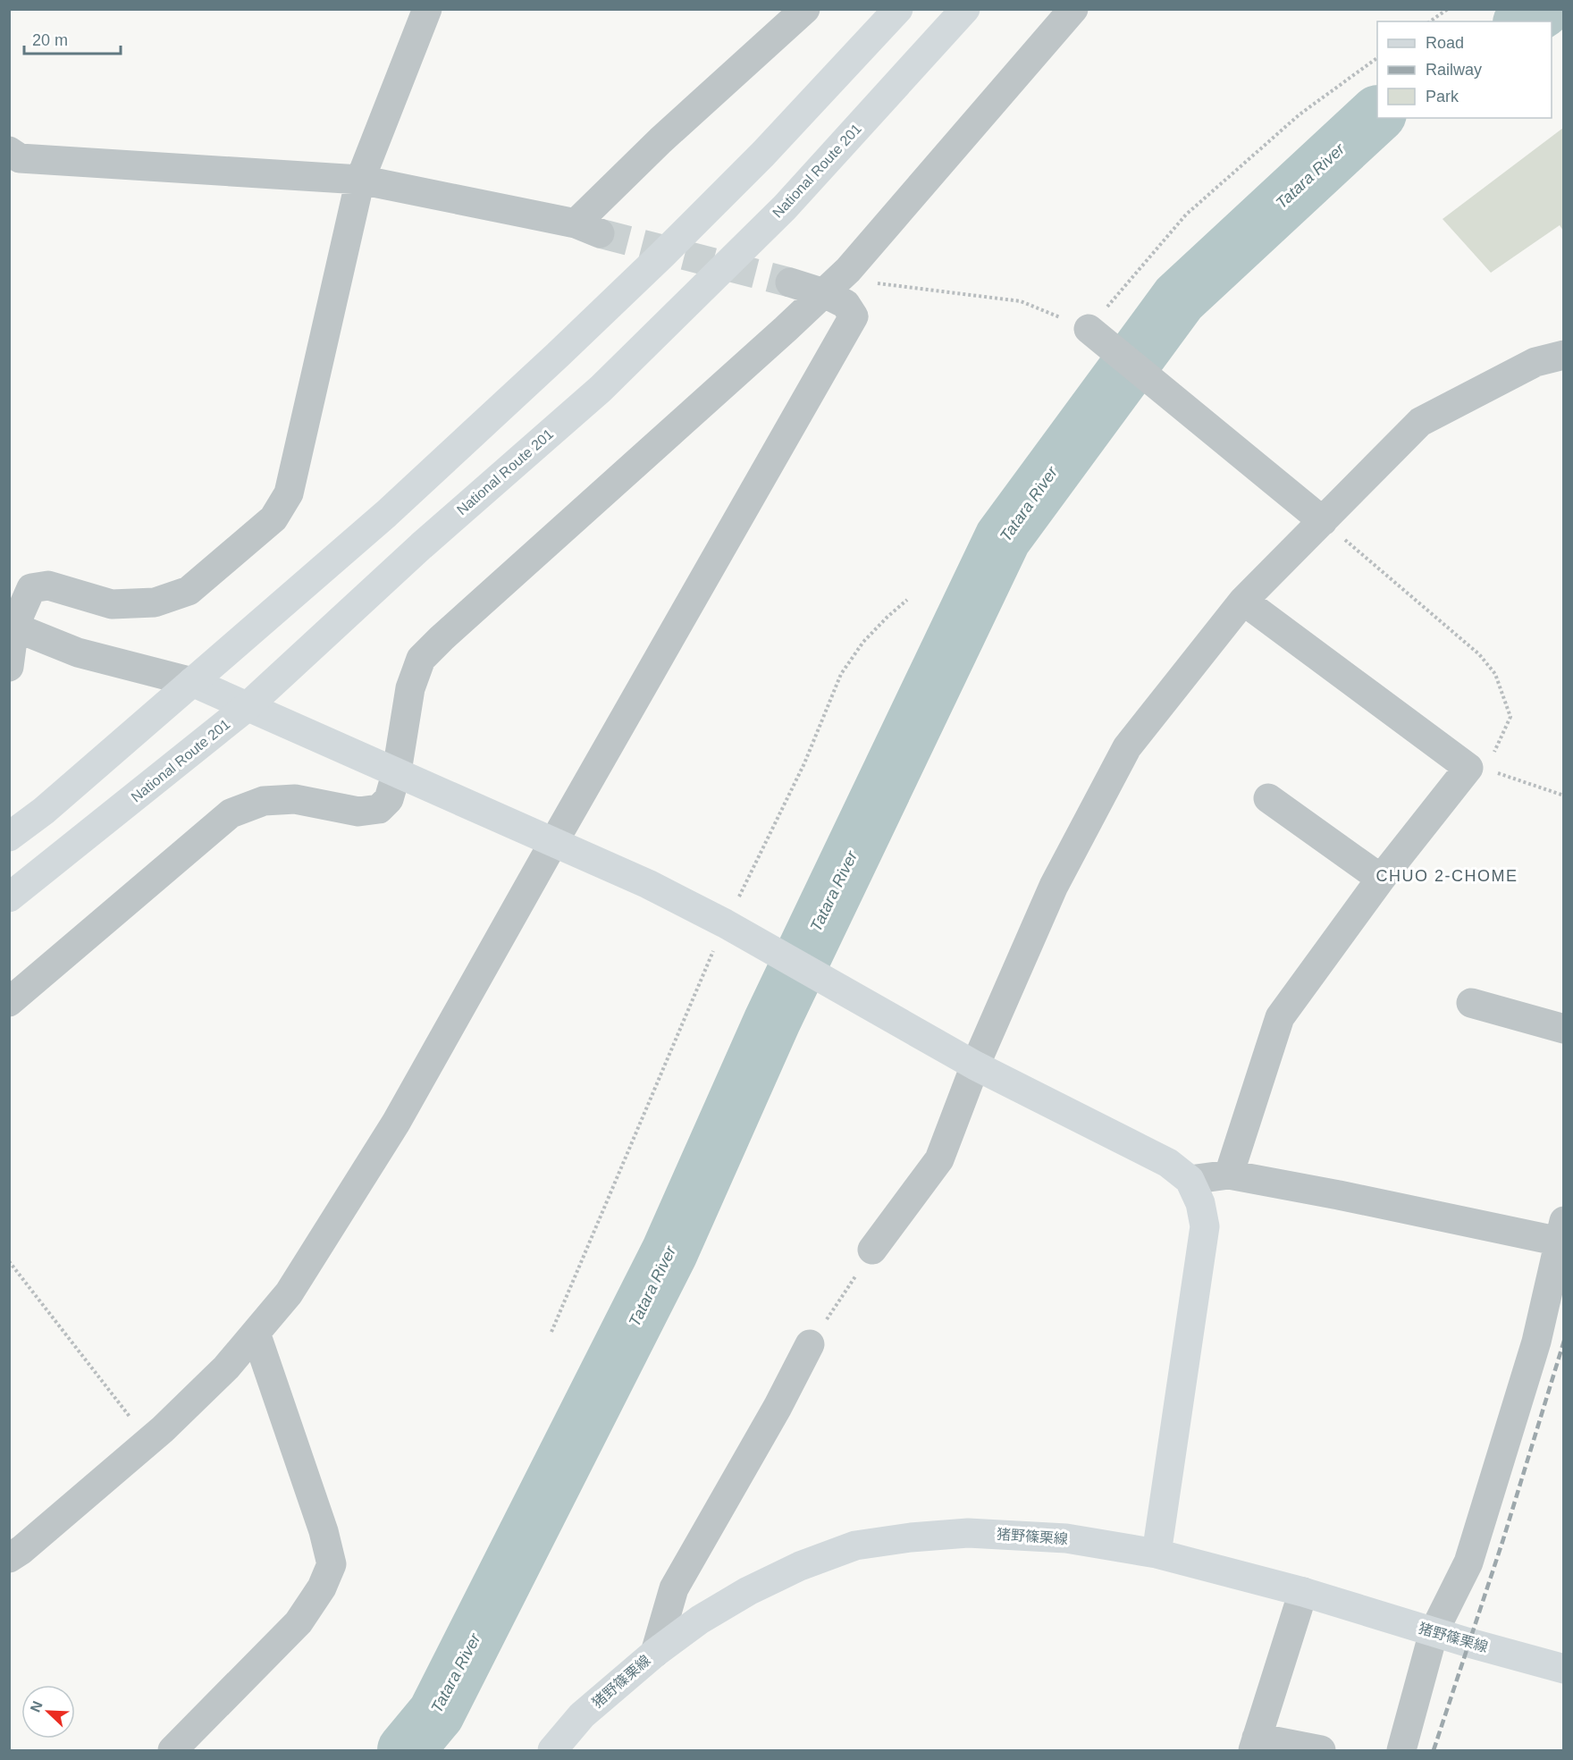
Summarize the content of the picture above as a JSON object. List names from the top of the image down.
{
  "streets": {
    "main road": ["National Route 201", "猪野篠栗線"]
  },
  "districts": ["CHUO 2-CHOME"],
  "water": ["Tatara River"],
  "legend": ["Road", "Railway", "Park"],
  "scale_bar": "20 m",
  "north": "top left"
}
